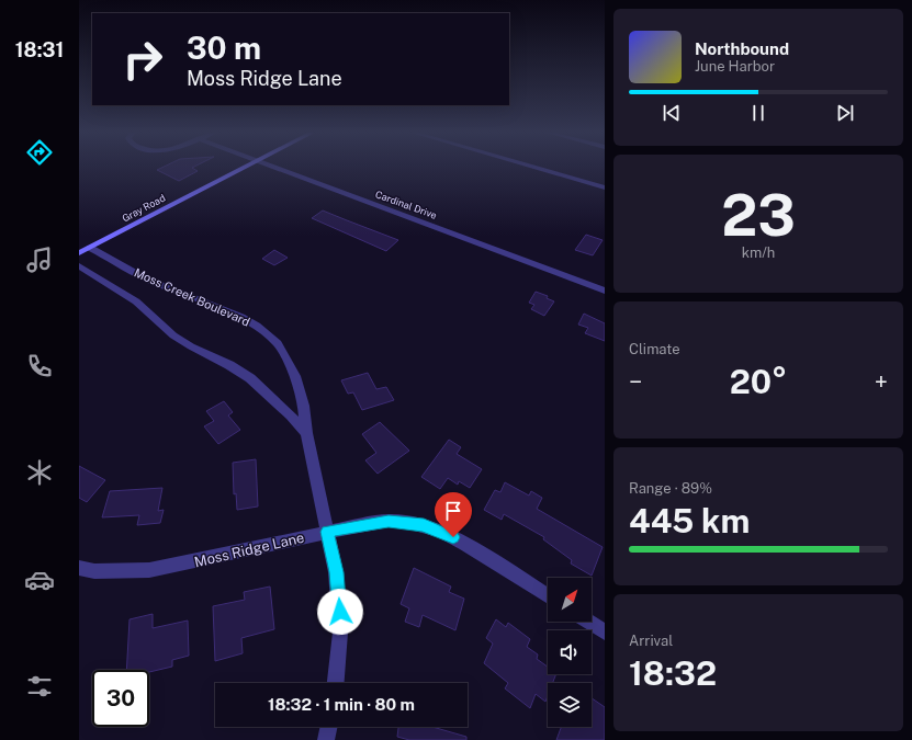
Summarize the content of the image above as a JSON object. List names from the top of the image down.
{
  "streets": {
    "street": [
      "Cardinal Drive",
      "Gray Road",
      "Moss Creek Boulevard",
      "Moss Ridge Lane"
    ]
  },
  "crossings": [
    ["Gray Road", "Moss Creek Boulevard"],
    ["Moss Creek Boulevard", "Moss Ridge Lane"]
  ],
  "north": "top right",
  "page": {
    "tabs": "18:31",
    "turn": ["30 m", "Moss Ridge Lane"],
    "song": ["Northbound", "June Harbor"],
    "tile": [
      ["23", "km/h"],
      "Climate",
      ["Range · 89%", "445 km"],
      ["Arrival", "18:32"]
    ],
    "heat": ["−", "20°", "+"],
    "limit": "30",
    "trip": "18:32 · 1 min · 80 m"
  }
}
